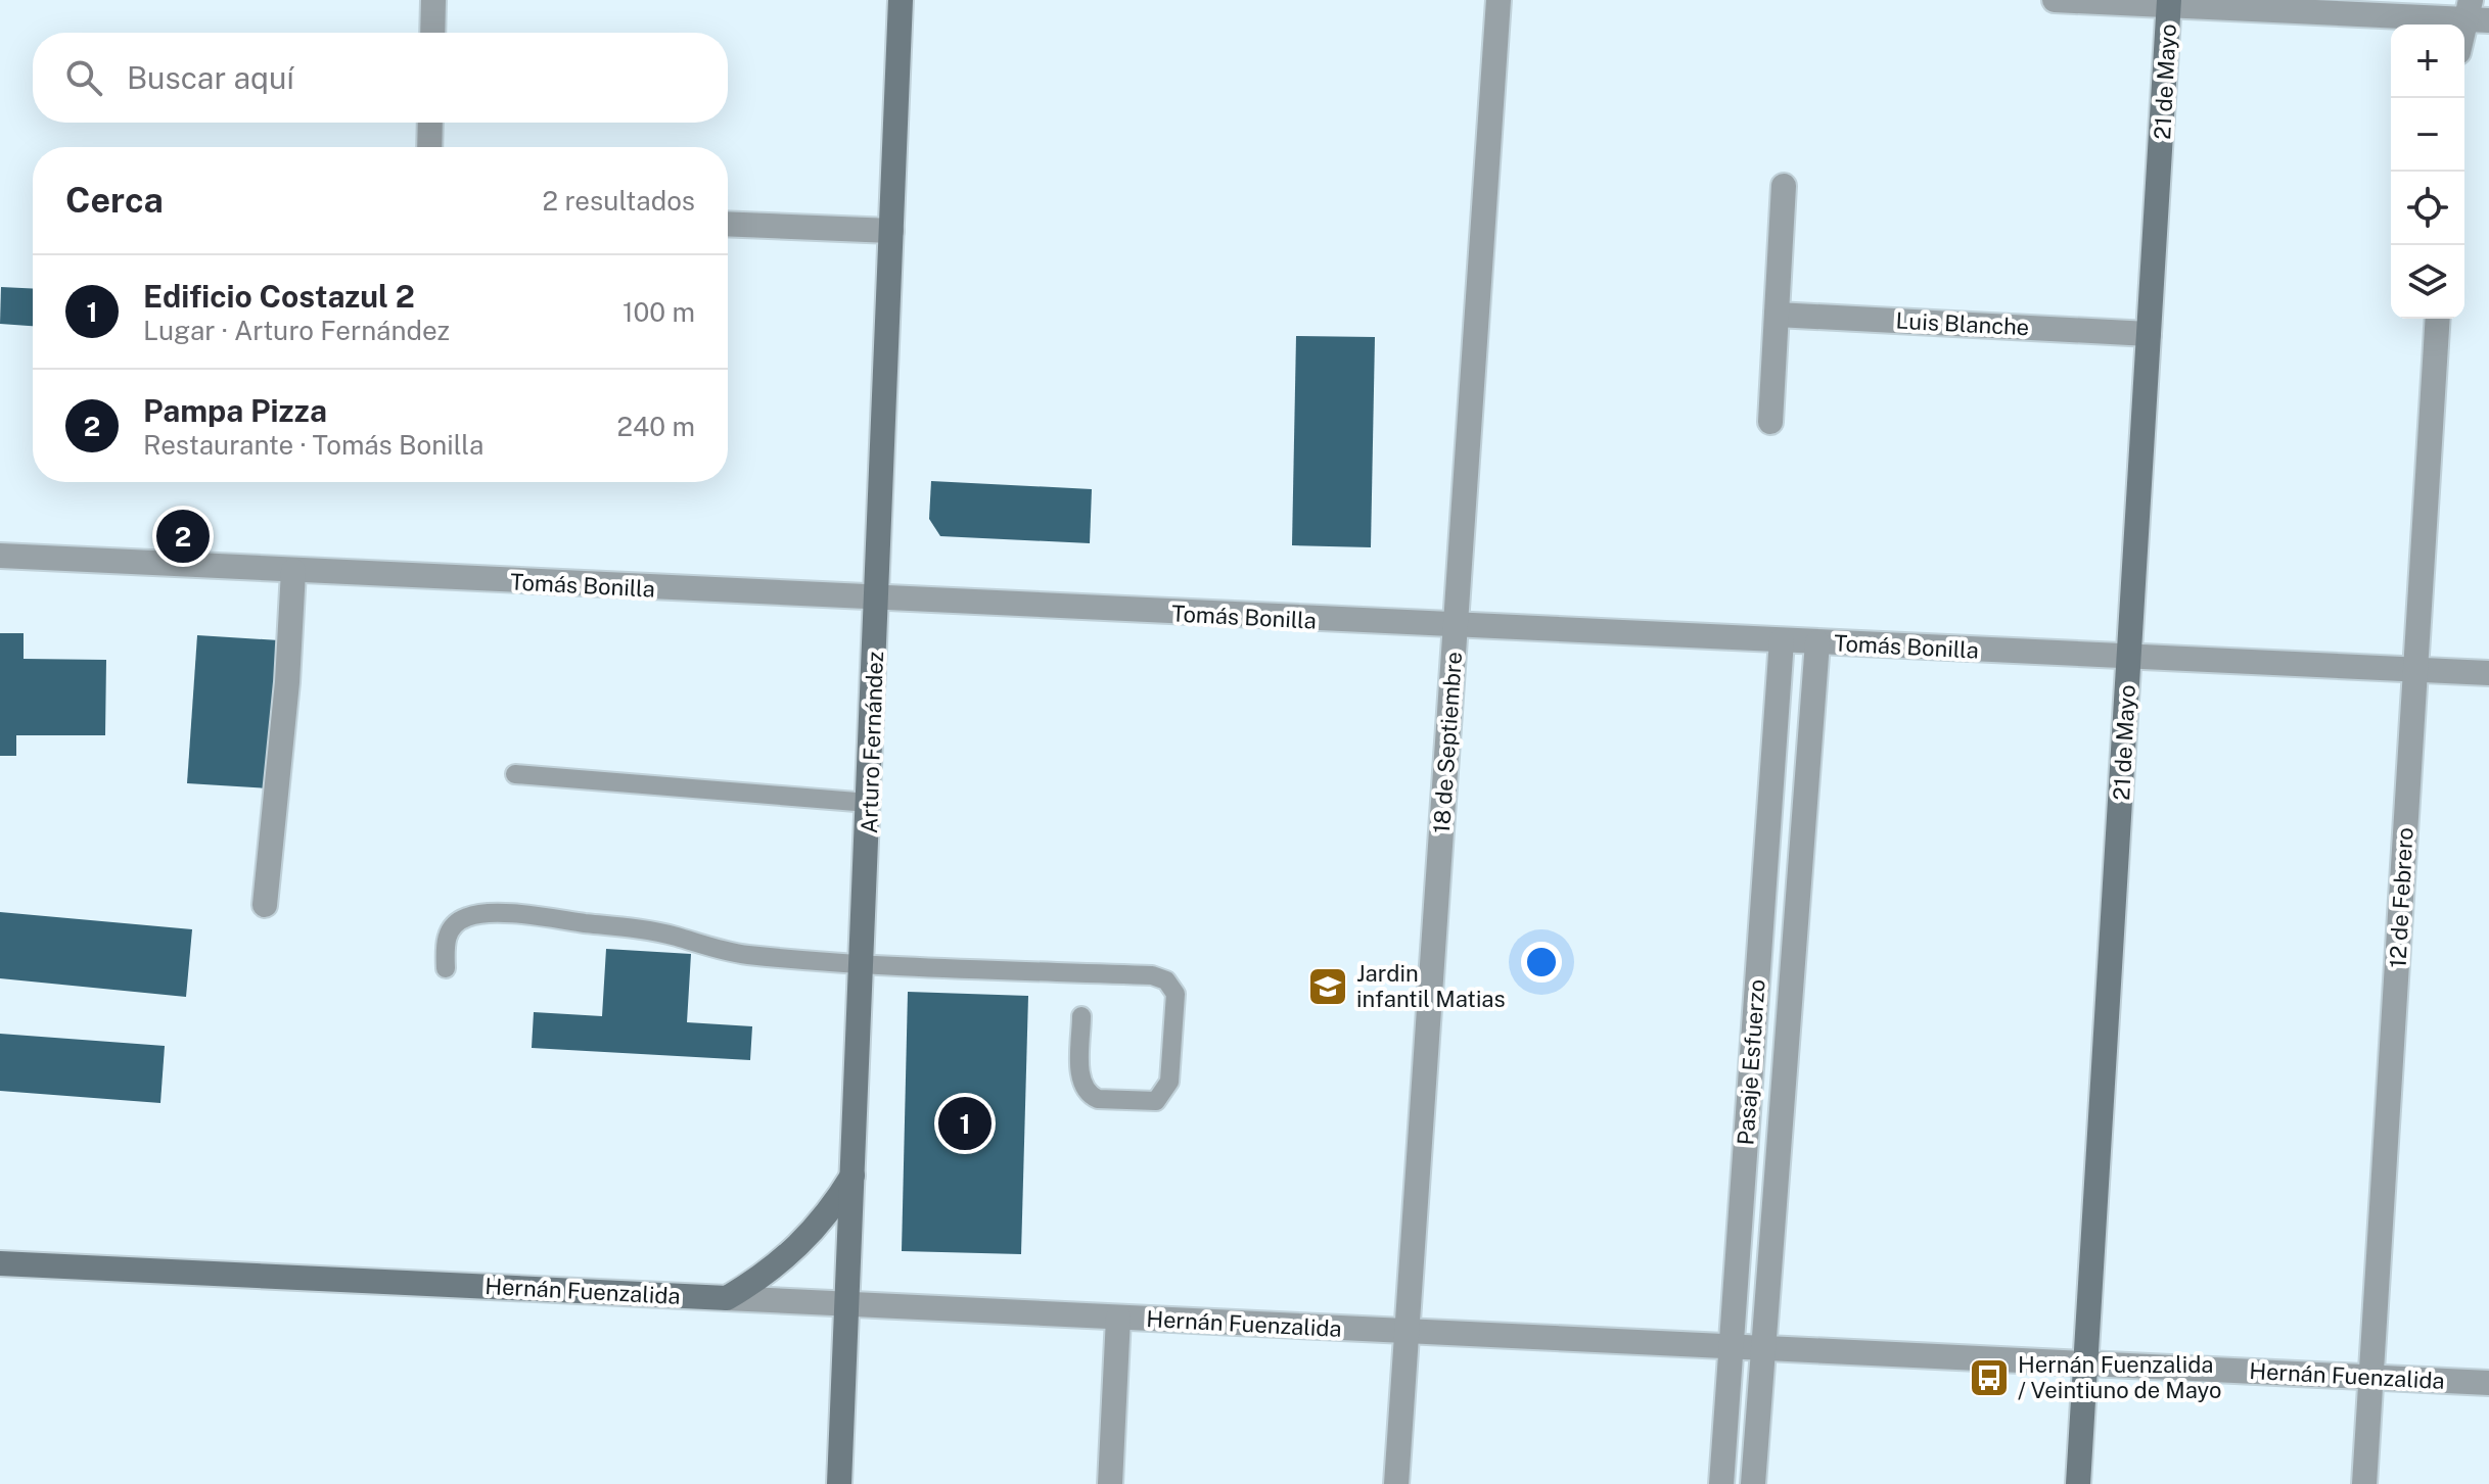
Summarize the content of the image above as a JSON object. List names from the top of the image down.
{
  "streets": {
    "main road": ["21 de Mayo", "Arturo Fernández", "Hernán Fuenzalida"],
    "street": [
      "Luis Blanche",
      "Tomás Bonilla",
      "18 de Septiembre",
      "12 de Febrero",
      "Pasaje Esfuerzo"
    ]
  },
  "crossings": [
    ["21 de Mayo", "Luis Blanche"],
    ["21 de Mayo", "Tomás Bonilla"],
    ["21 de Mayo", "Hernán Fuenzalida"],
    ["Tomás Bonilla", "Arturo Fernández"],
    ["Tomás Bonilla", "18 de Septiembre"],
    ["Tomás Bonilla", "12 de Febrero"],
    ["Tomás Bonilla", "Pasaje Esfuerzo"],
    ["Arturo Fernández", "Hernán Fuenzalida"],
    ["18 de Septiembre", "Hernán Fuenzalida"],
    ["12 de Febrero", "Hernán Fuenzalida"],
    ["Pasaje Esfuerzo", "Hernán Fuenzalida"]
  ],
  "places": {
    "school or university": ["Jardin infantil Matias"],
    "bus stop": ["Hernán Fuenzalida / Veintiuno de Mayo"]
  },
  "page": {
    "map_buttons": ["+", "−"],
    "search": "Buscar aquí",
    "heading": ["Cerca", "2 resultados"],
    "list": [
      {
        "mark": "1",
        "name": "Edificio Costazul 2",
        "note": "Lugar · Arturo Fernández",
        "value": "100 m"
      },
      {
        "mark": "2",
        "name": "Pampa Pizza",
        "note": "Restaurante · Tomás Bonilla",
        "value": "240 m"
      }
    ],
    "pins": ["2", "1"]
  }
}
